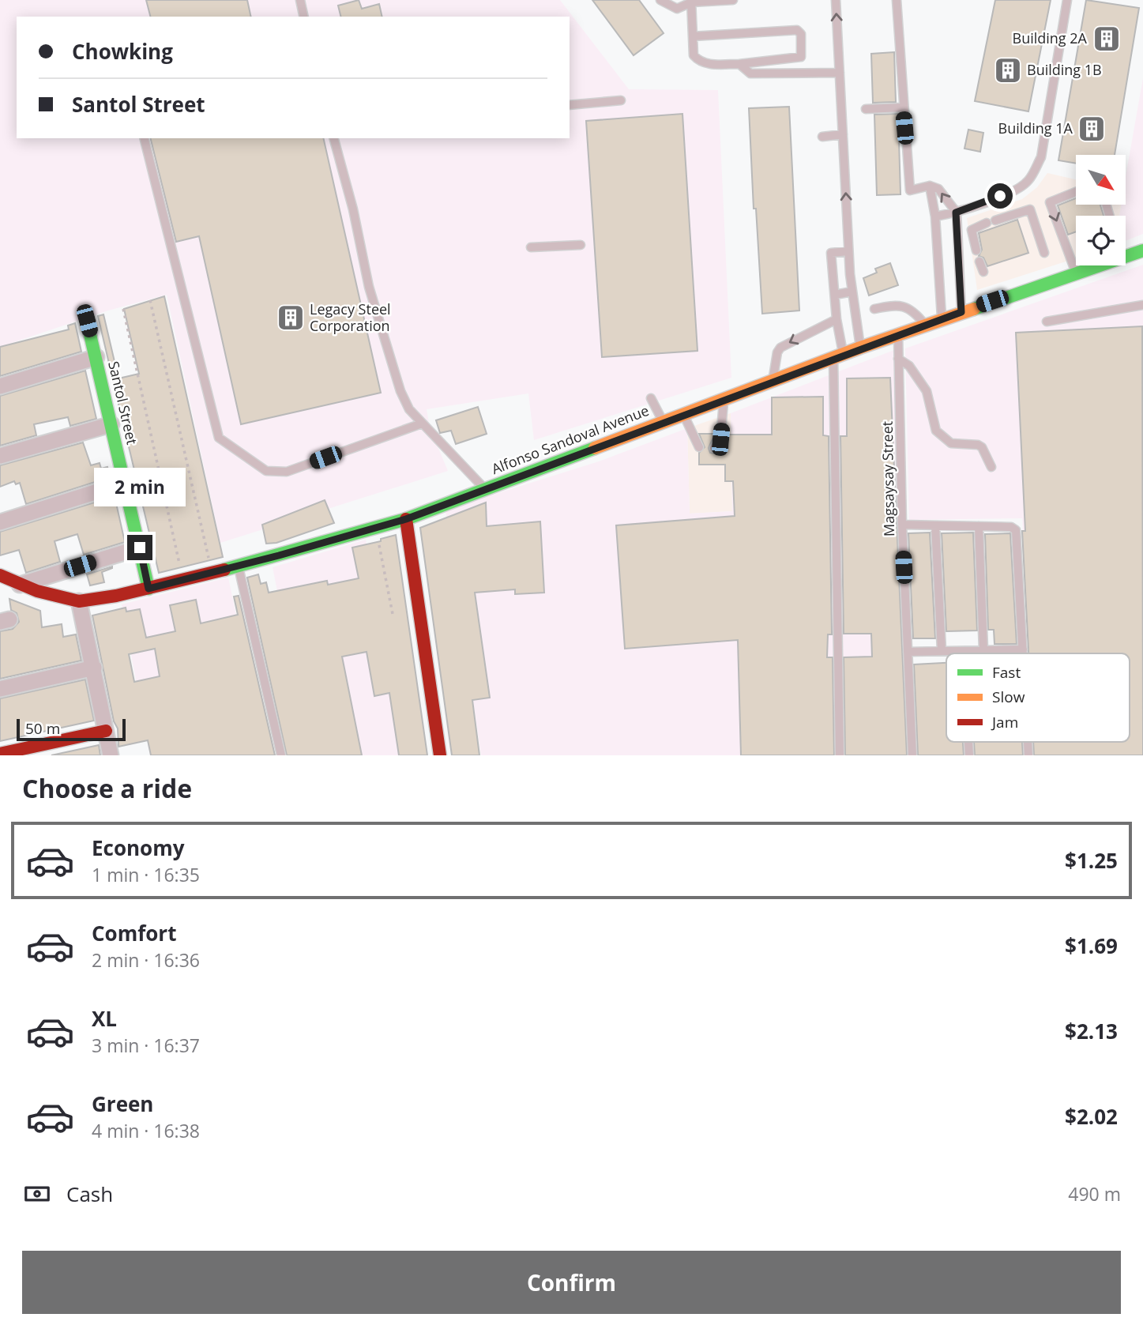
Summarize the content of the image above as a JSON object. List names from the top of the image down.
{
  "streets": {
    "main road": ["Santol Street", "Alfonso Sandoval Avenue"],
    "lane": ["Magsaysay Street"]
  },
  "crossings": [
    ["Santol Street", "Alfonso Sandoval Avenue"],
    ["Alfonso Sandoval Avenue", "Magsaysay Street"]
  ],
  "places": {
    "building": [
      "Building 2A",
      "Building 1B",
      "Building 1A",
      "Legacy Steel Corporation"
    ]
  },
  "legend": ["Fast", "Slow", "Jam"],
  "scale_bar": "50 m",
  "north": "bottom right",
  "page": {
    "banner": ["Chowking", "Santol Street"],
    "bubble": "2 min",
    "scale": "50 m",
    "heading": "Choose a ride",
    "list": [
      {
        "name": "Economy",
        "note": "1 min · 16:35",
        "value": "$1.25"
      },
      {
        "name": "Comfort",
        "note": "2 min · 16:36",
        "value": "$1.69"
      },
      {
        "name": "XL",
        "note": "3 min · 16:37",
        "value": "$2.13"
      },
      {
        "name": "Green",
        "note": "4 min · 16:38",
        "value": "$2.02"
      }
    ],
    "pay": ["Cash", "490 m"],
    "buttons": "Confirm"
  }
}
